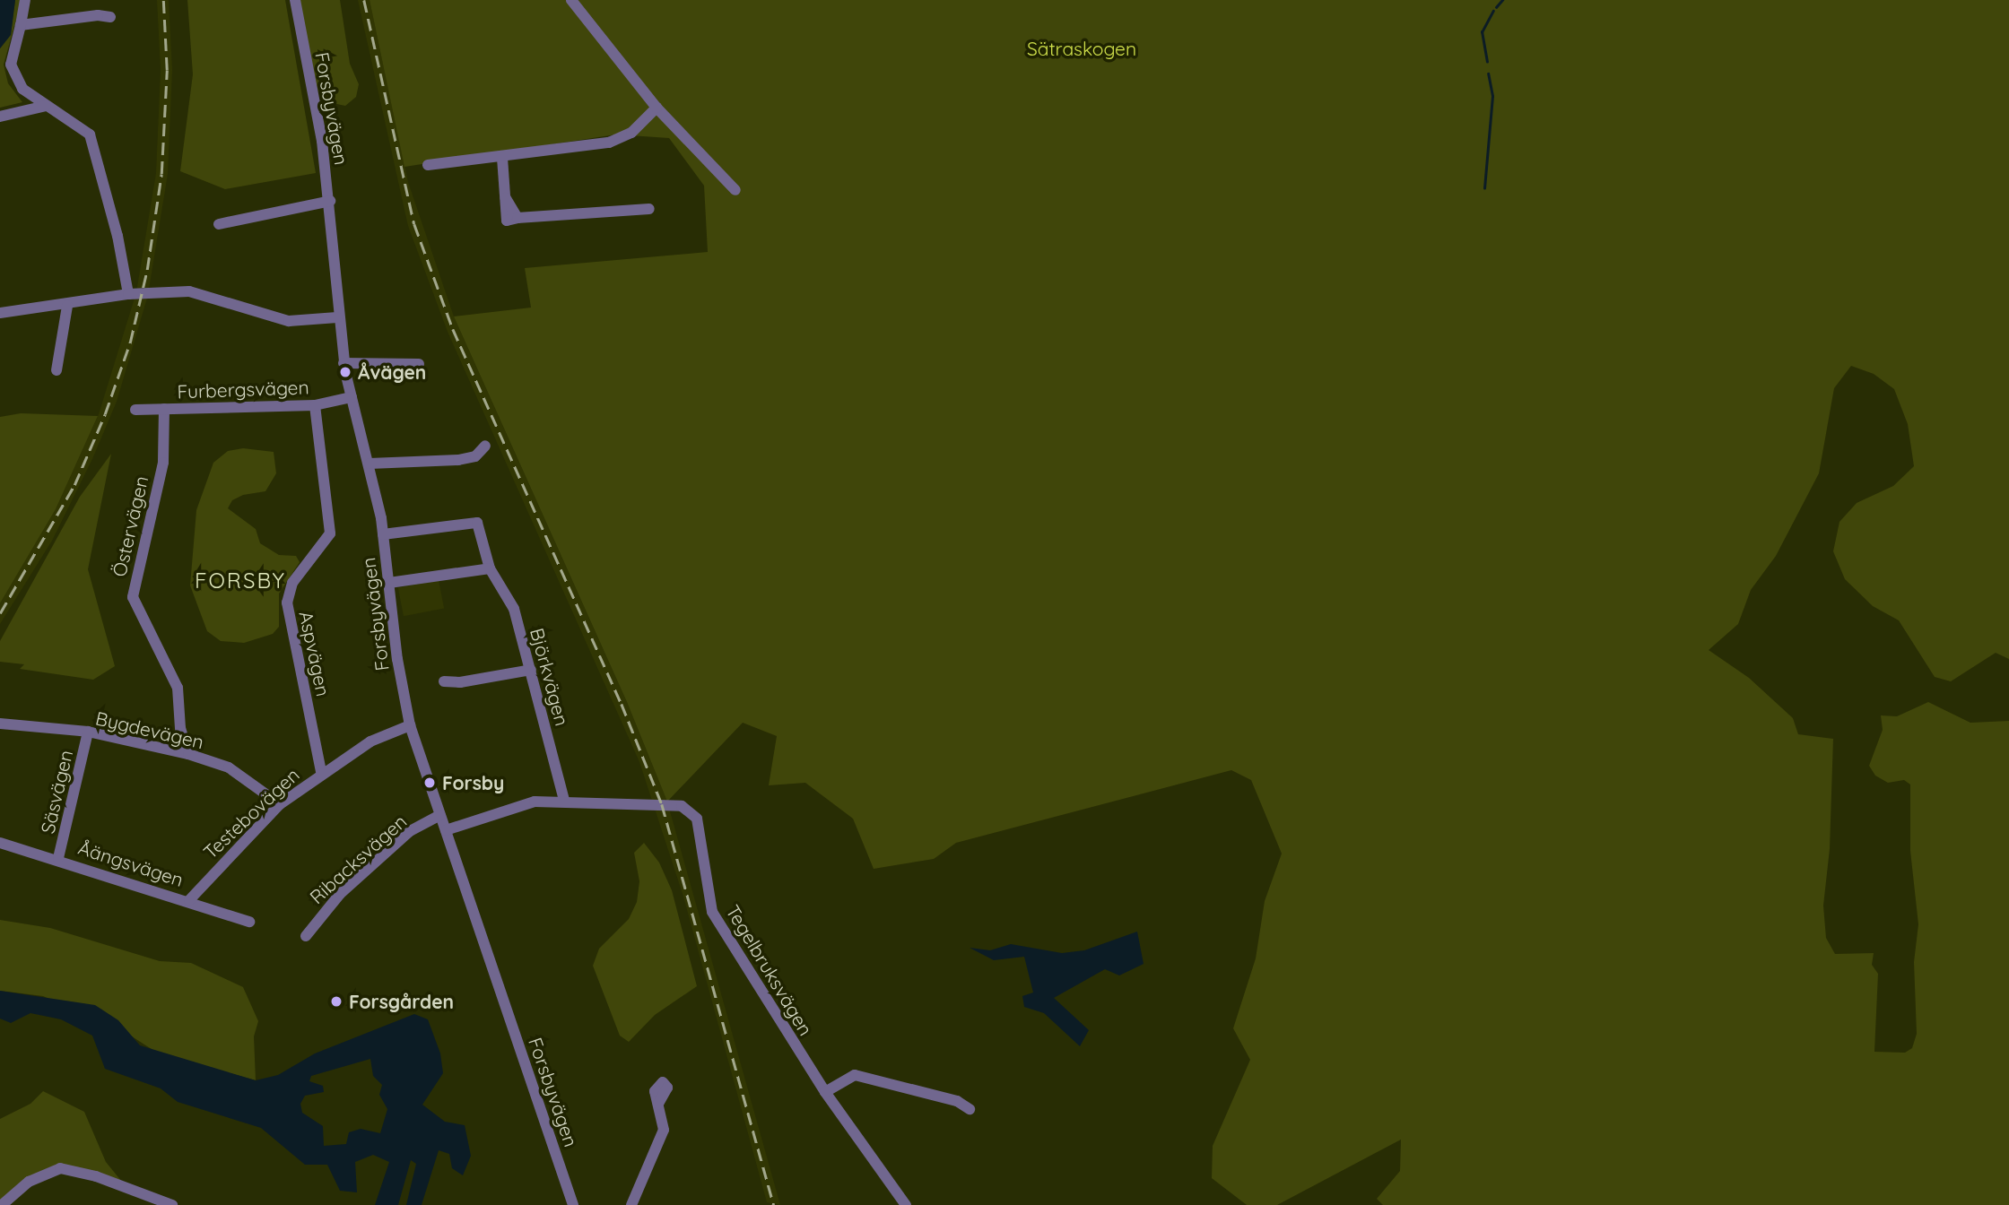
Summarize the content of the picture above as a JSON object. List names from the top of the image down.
{
  "streets": {
    "street": [
      "Forsbyvägen",
      "Furbergsvägen",
      "Östervägen",
      "Aspvägen",
      "Björkvägen",
      "Bygdevägen",
      "Säsvägen",
      "Testebovägen",
      "Ribacksvägen",
      "Åängsvägen",
      "Tegelbruksvägen"
    ]
  },
  "crossings": [
    ["Forsbyvägen", "Furbergsvägen"],
    ["Forsbyvägen", "Björkvägen"],
    ["Forsbyvägen", "Testebovägen"],
    ["Forsbyvägen", "Ribacksvägen"],
    ["Forsbyvägen", "Tegelbruksvägen"],
    ["Furbergsvägen", "Östervägen"],
    ["Furbergsvägen", "Aspvägen"],
    ["Östervägen", "Bygdevägen"],
    ["Aspvägen", "Testebovägen"],
    ["Björkvägen", "Tegelbruksvägen"],
    ["Bygdevägen", "Säsvägen"],
    ["Bygdevägen", "Testebovägen"],
    ["Säsvägen", "Åängsvägen"],
    ["Testebovägen", "Åängsvägen"]
  ],
  "districts": ["FORSBY"],
  "parks": ["Sätraskogen"],
  "places": ["Åvägen", "Forsby", "Forsgården"]
}
